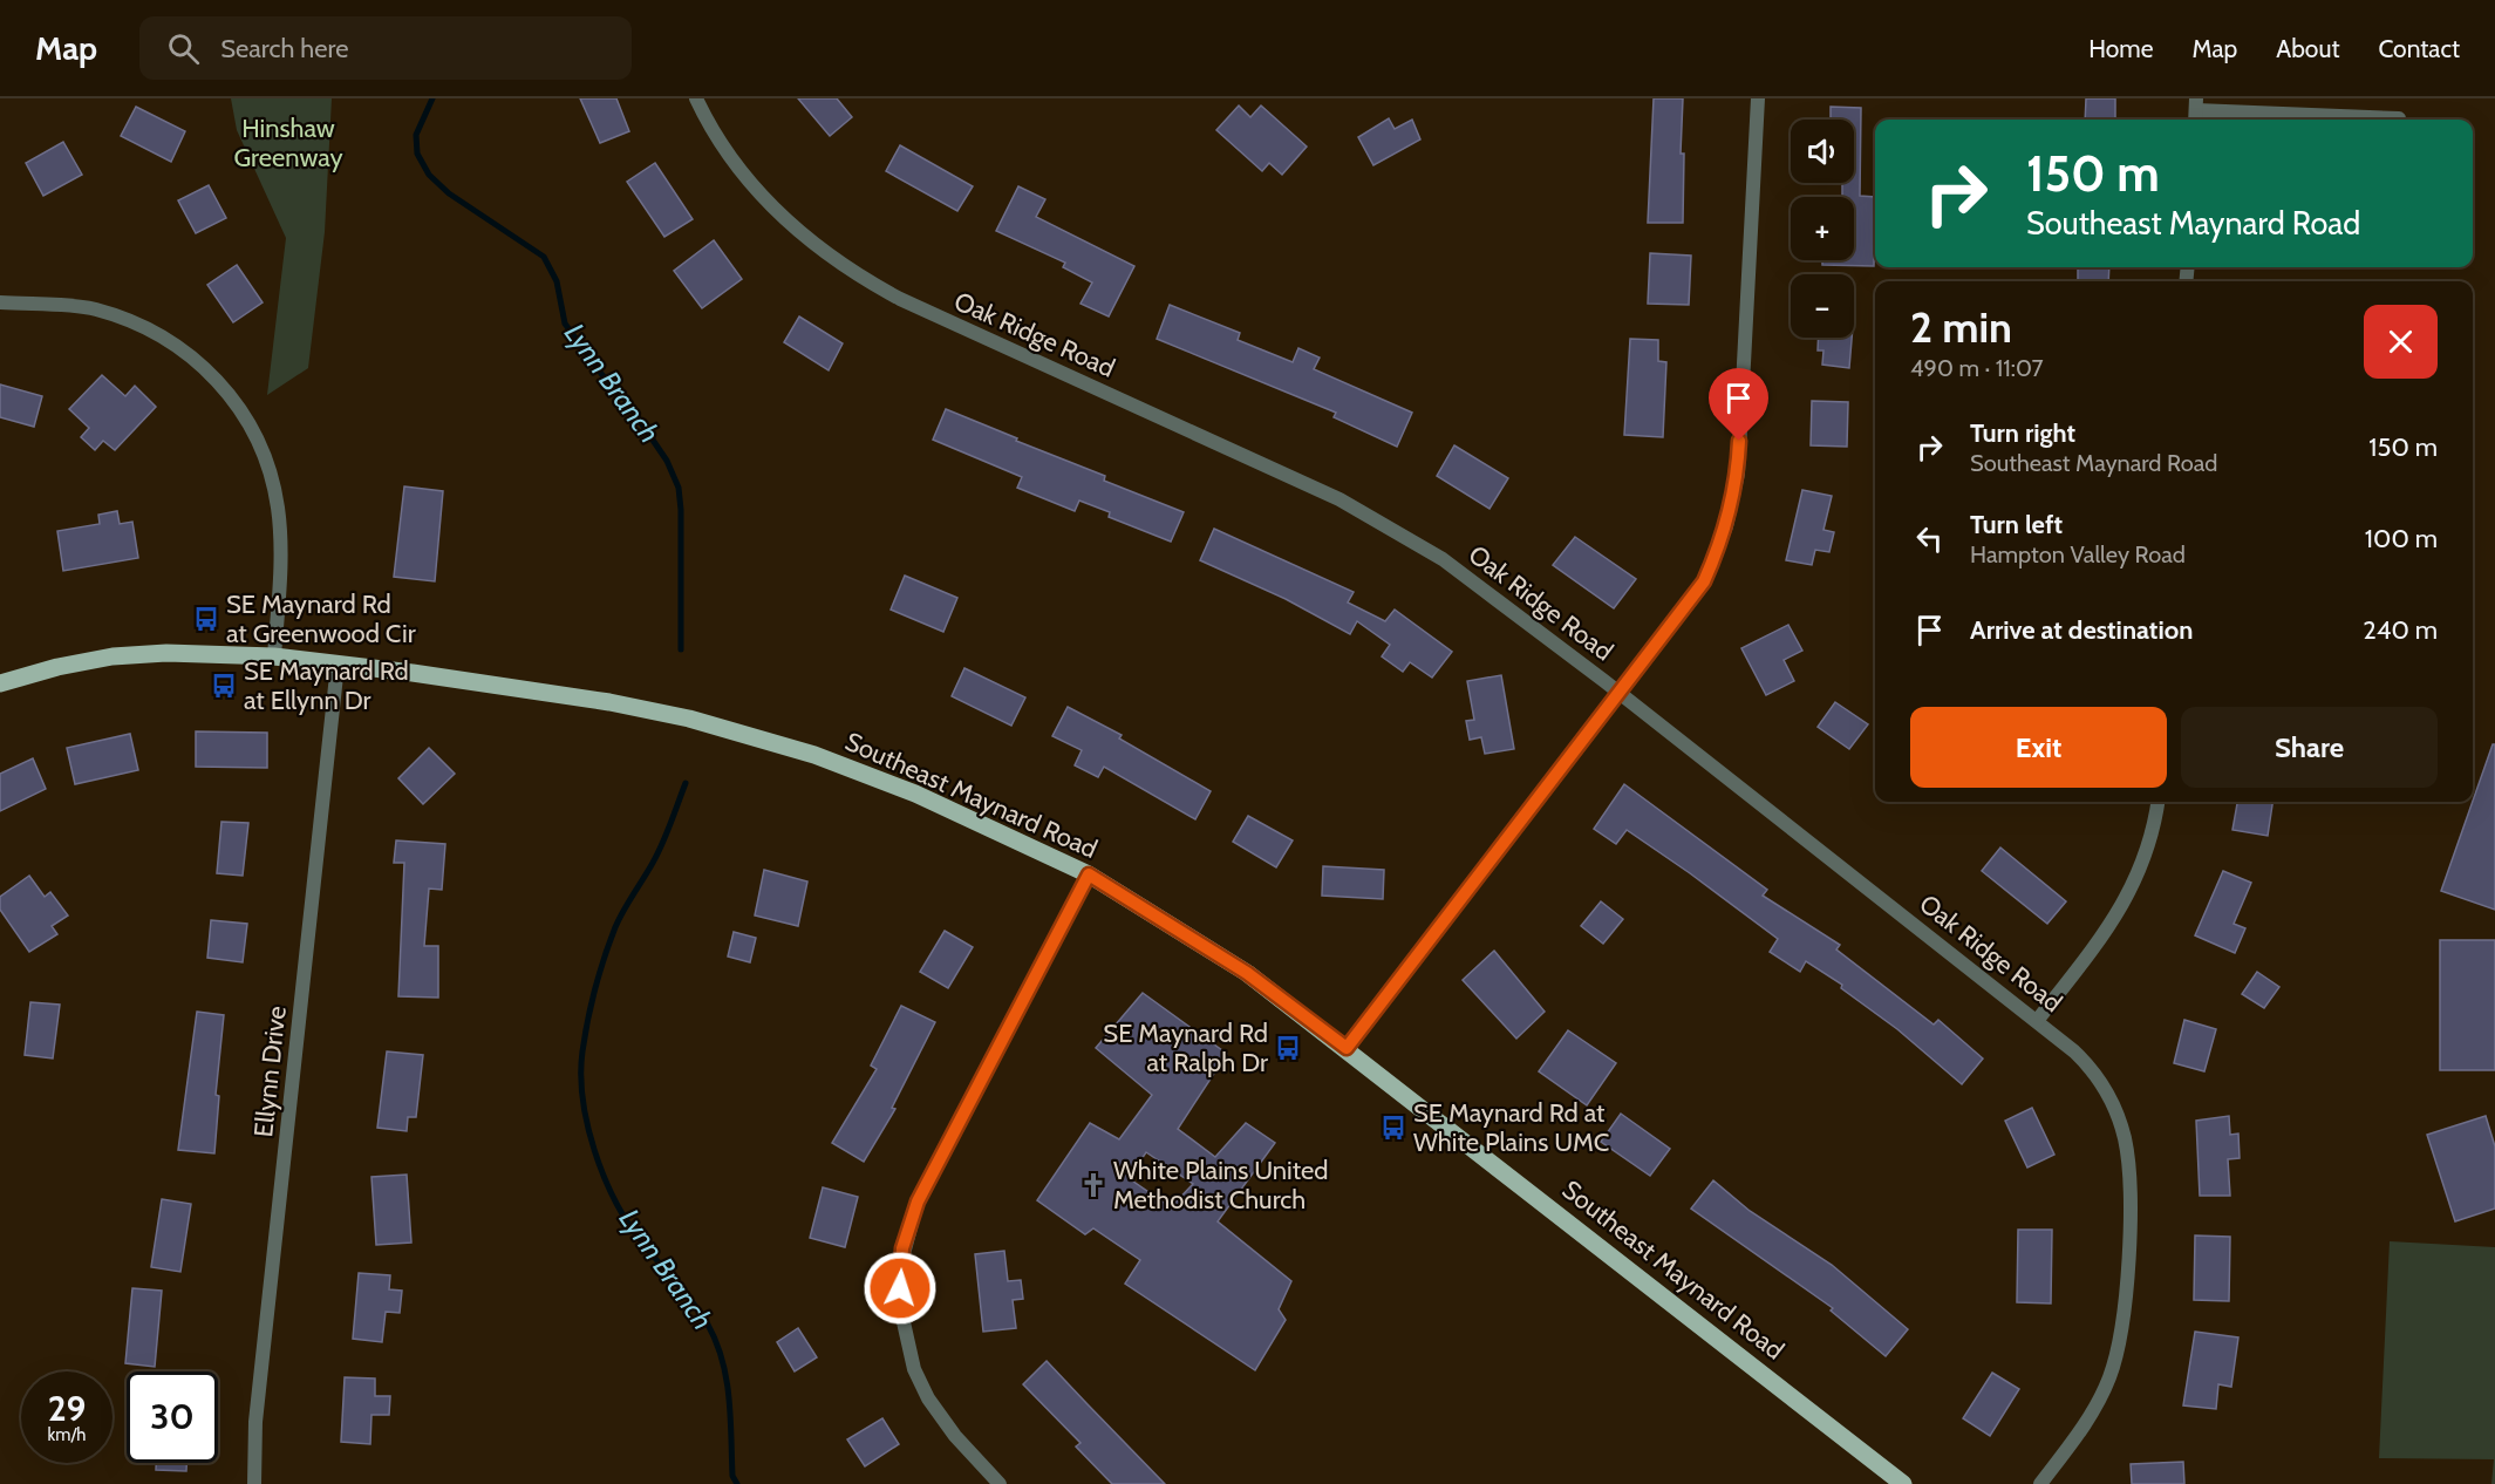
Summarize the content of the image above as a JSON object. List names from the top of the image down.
{
  "streets": {
    "main road": ["Southeast Maynard Road"],
    "street": ["Oak Ridge Road", "Ellynn Drive"]
  },
  "crossings": [
    ["Southeast Maynard Road", "Ellynn Drive"]
  ],
  "water": ["Lynn Branch"],
  "parks": ["Hinshaw Greenway"],
  "places": {
    "bus stop": [
      "SE Maynard Rd at Greenwood Cir",
      "SE Maynard Rd at Ellynn Dr",
      "SE Maynard Rd at Ralph Dr",
      "SE Maynard Rd at White Plains UMC"
    ],
    "church": ["White Plains United Methodist Church"]
  },
  "page": {
    "header": "Map",
    "search": "Search here",
    "nav": [
      "Home",
      "Map",
      "About",
      "Contact"
    ],
    "map_buttons": ["+", "−"],
    "turn": ["150 m", "Southeast Maynard Road"],
    "heading": ["2 min", "490 m · 11:07"],
    "list": [
      {
        "name": "Turn right",
        "note": "Southeast Maynard Road",
        "value": "150 m"
      },
      {
        "name": "Turn left",
        "note": "Hampton Valley Road",
        "value": "100 m"
      },
      {
        "name": "Arrive at destination",
        "value": "240 m"
      }
    ],
    "buttons": ["Exit", "Share"],
    "speed": "29 km/h",
    "limit": "30"
  }
}
